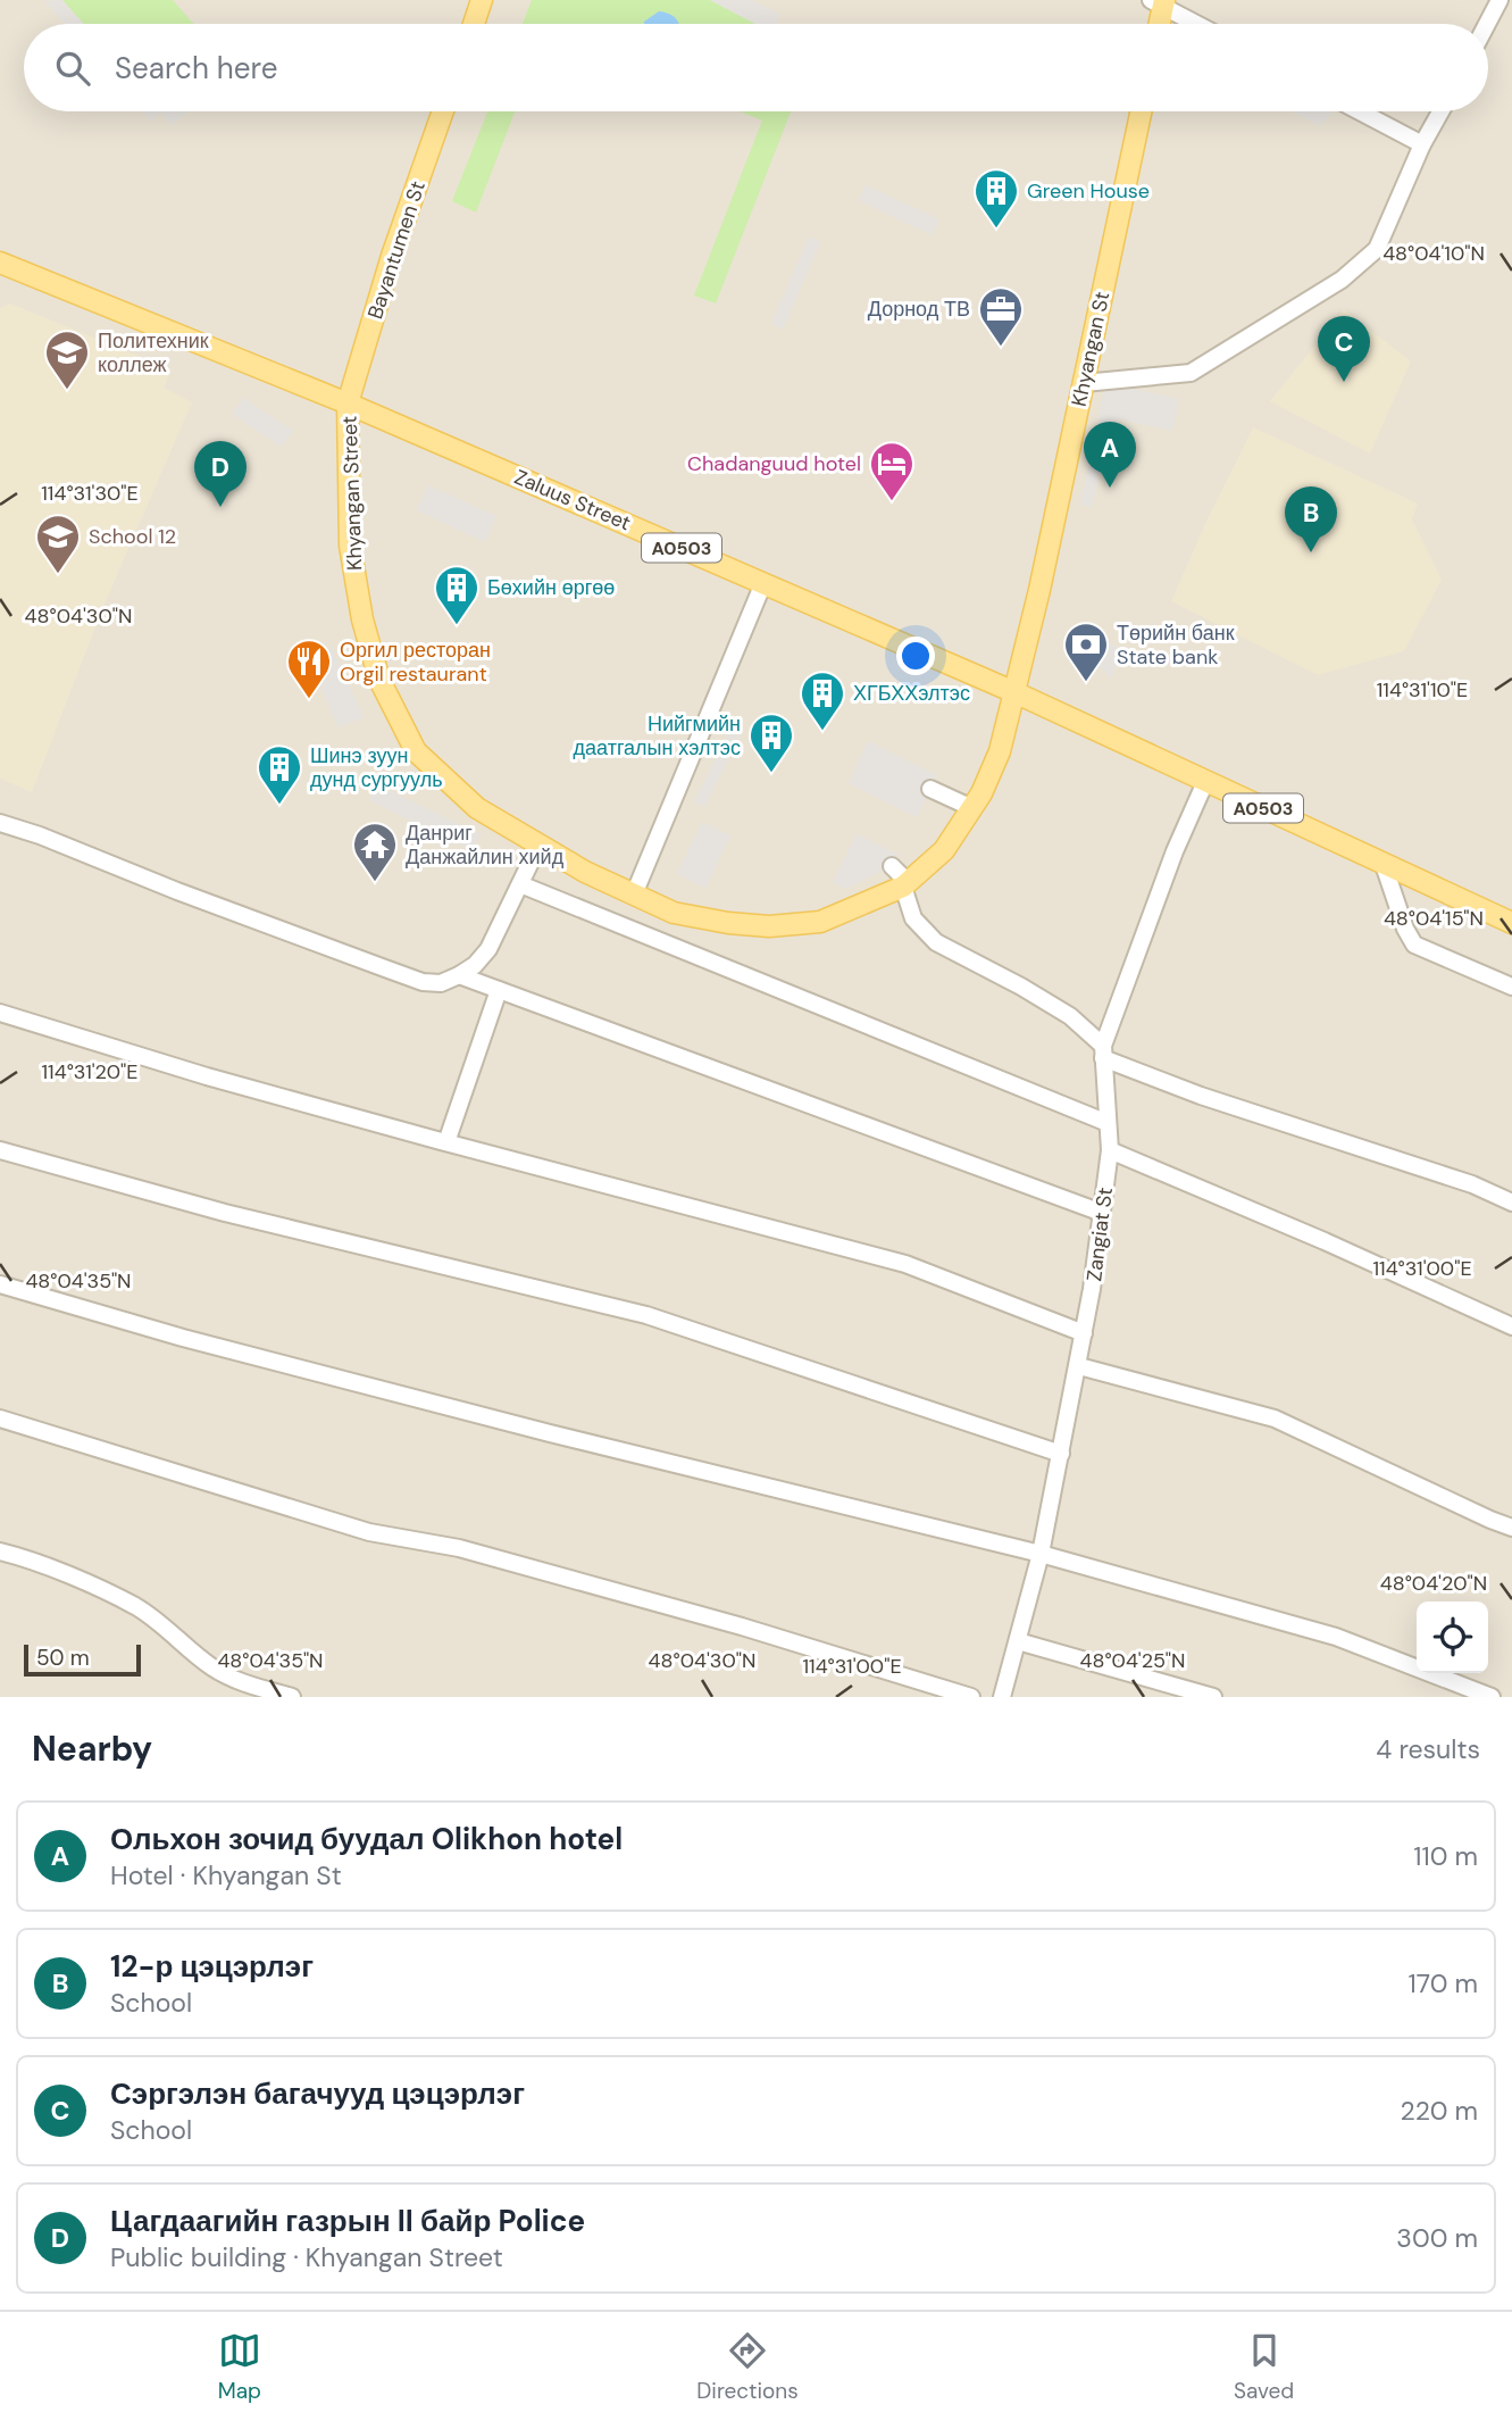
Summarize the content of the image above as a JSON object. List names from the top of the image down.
{
  "streets": {
    "main road": [
      "Bayantumen St",
      "Khyangan St",
      "Khyangan Street",
      "Zaluus Street",
      "A0503"
    ],
    "street": ["Zangiat St"]
  },
  "crossings": [
    ["Bayantumen St", "Khyangan Street"],
    ["Bayantumen St", "Zaluus Street"],
    ["Bayantumen St", "A0503"],
    ["Khyangan St", "Khyangan Street"],
    ["Khyangan St", "Zaluus Street"],
    ["Khyangan St", "A0503"],
    ["Khyangan Street", "Zaluus Street"],
    ["Khyangan Street", "A0503"],
    ["Zaluus Street", "A0503"],
    ["A0503", "Zangiat St"]
  ],
  "places": {
    "building": [
      "Green House",
      "Бөхийн өргөө",
      "ХГБХХэлтэс",
      "Нийгмийн даатгалын хэлтэс",
      "Шинэ зуун дунд сургууль"
    ],
    "office": ["Дорнод ТВ"],
    "school or university": ["Политехник коллеж", "School 12"],
    "hotel": ["Chadanguud hotel"],
    "bank": ["Төрийн банк State bank"],
    "restaurant": ["Оргил ресторан Orgil restaurant"],
    "temple": ["Данриг Данжайлин хийд"]
  },
  "scale_bar": "50 m",
  "page": {
    "search": "Search here",
    "pins": [
      "C",
      "A",
      "D",
      "B"
    ],
    "scale": "50 m",
    "heading": ["Nearby", "4 results"],
    "list": [
      {
        "mark": "A",
        "name": "Ольхон зочид буудал Olikhon hotel",
        "note": "Hotel · Khyangan St",
        "value": "110 m"
      },
      {
        "mark": "B",
        "name": "12-р цэцэрлэг",
        "note": "School",
        "value": "170 m"
      },
      {
        "mark": "C",
        "name": "Сэргэлэн багачууд цэцэрлэг",
        "note": "School",
        "value": "220 m"
      },
      {
        "mark": "D",
        "name": "Цагдаагийн газрын II байр Police",
        "note": "Public building · Khyangan Street",
        "value": "300 m"
      }
    ],
    "nav": ["Map", "Directions", "Saved"]
  },
  "coordinates": [
    "48°04'10\"N",
    "114°31'30\"E",
    "48°04'30\"N",
    "114°31'10\"E",
    "48°04'15\"N",
    "114°31'20\"E",
    "114°31'00\"E",
    "48°04'35\"N",
    "48°04'20\"N",
    "48°04'25\"N"
  ]
}
